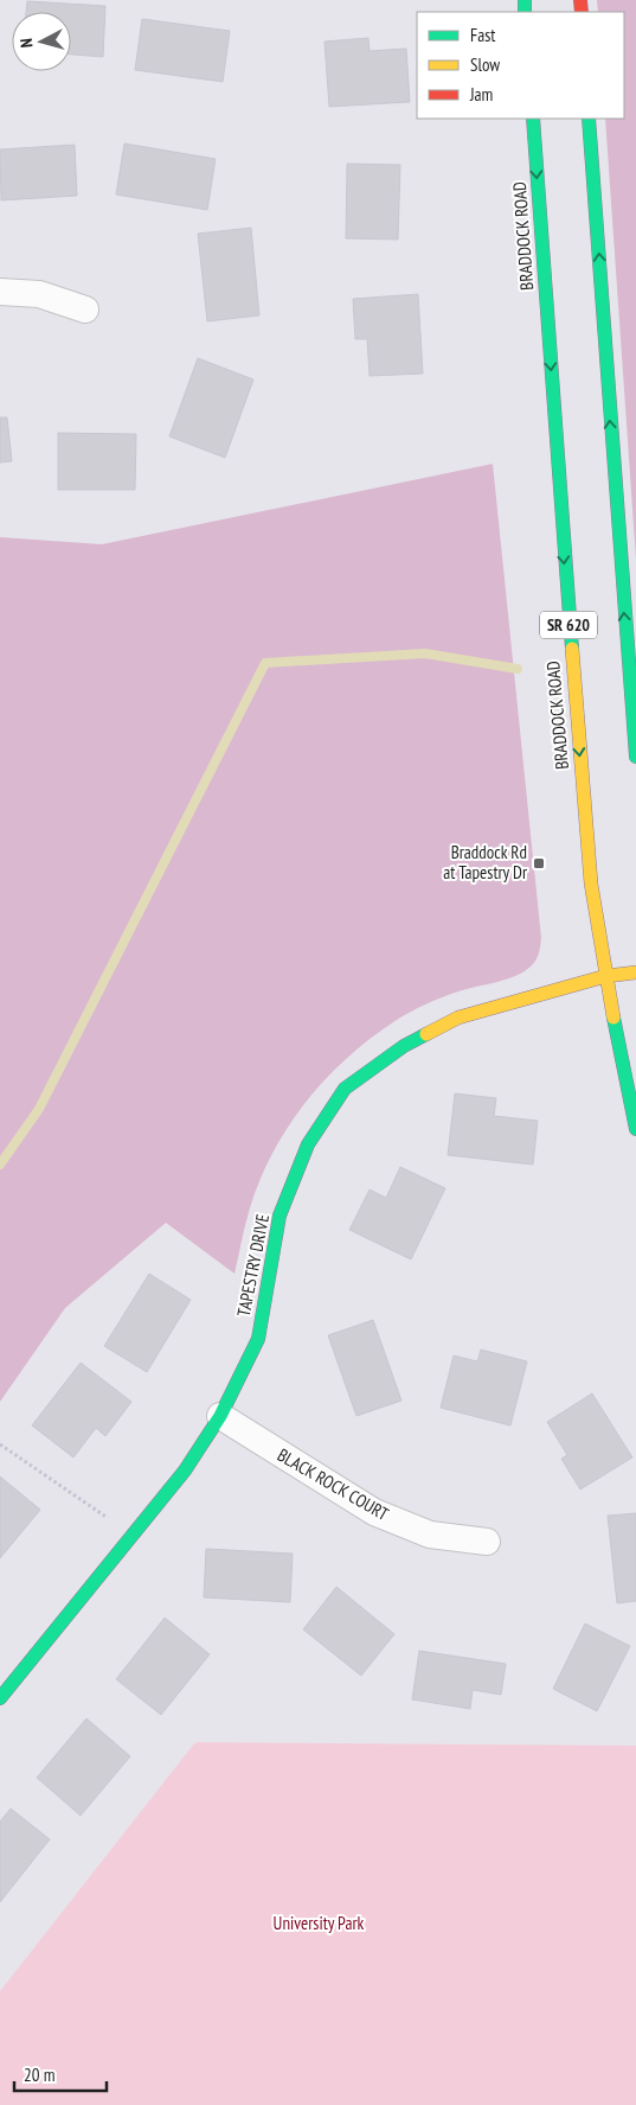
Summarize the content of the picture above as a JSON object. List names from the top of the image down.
{
  "streets": {
    "main road": ["BRADDOCK ROAD", "SR 620", "TAPESTRY DRIVE"],
    "street": ["BLACK ROCK COURT"]
  },
  "crossings": [
    ["BRADDOCK ROAD", "TAPESTRY DRIVE"],
    ["TAPESTRY DRIVE", "BLACK ROCK COURT"]
  ],
  "parks": ["University Park"],
  "places": {
    "transit": ["Braddock Rd at Tapestry Dr"]
  },
  "legend": ["Fast", "Slow", "Jam"],
  "scale_bar": "20 m",
  "north": "left"
}
